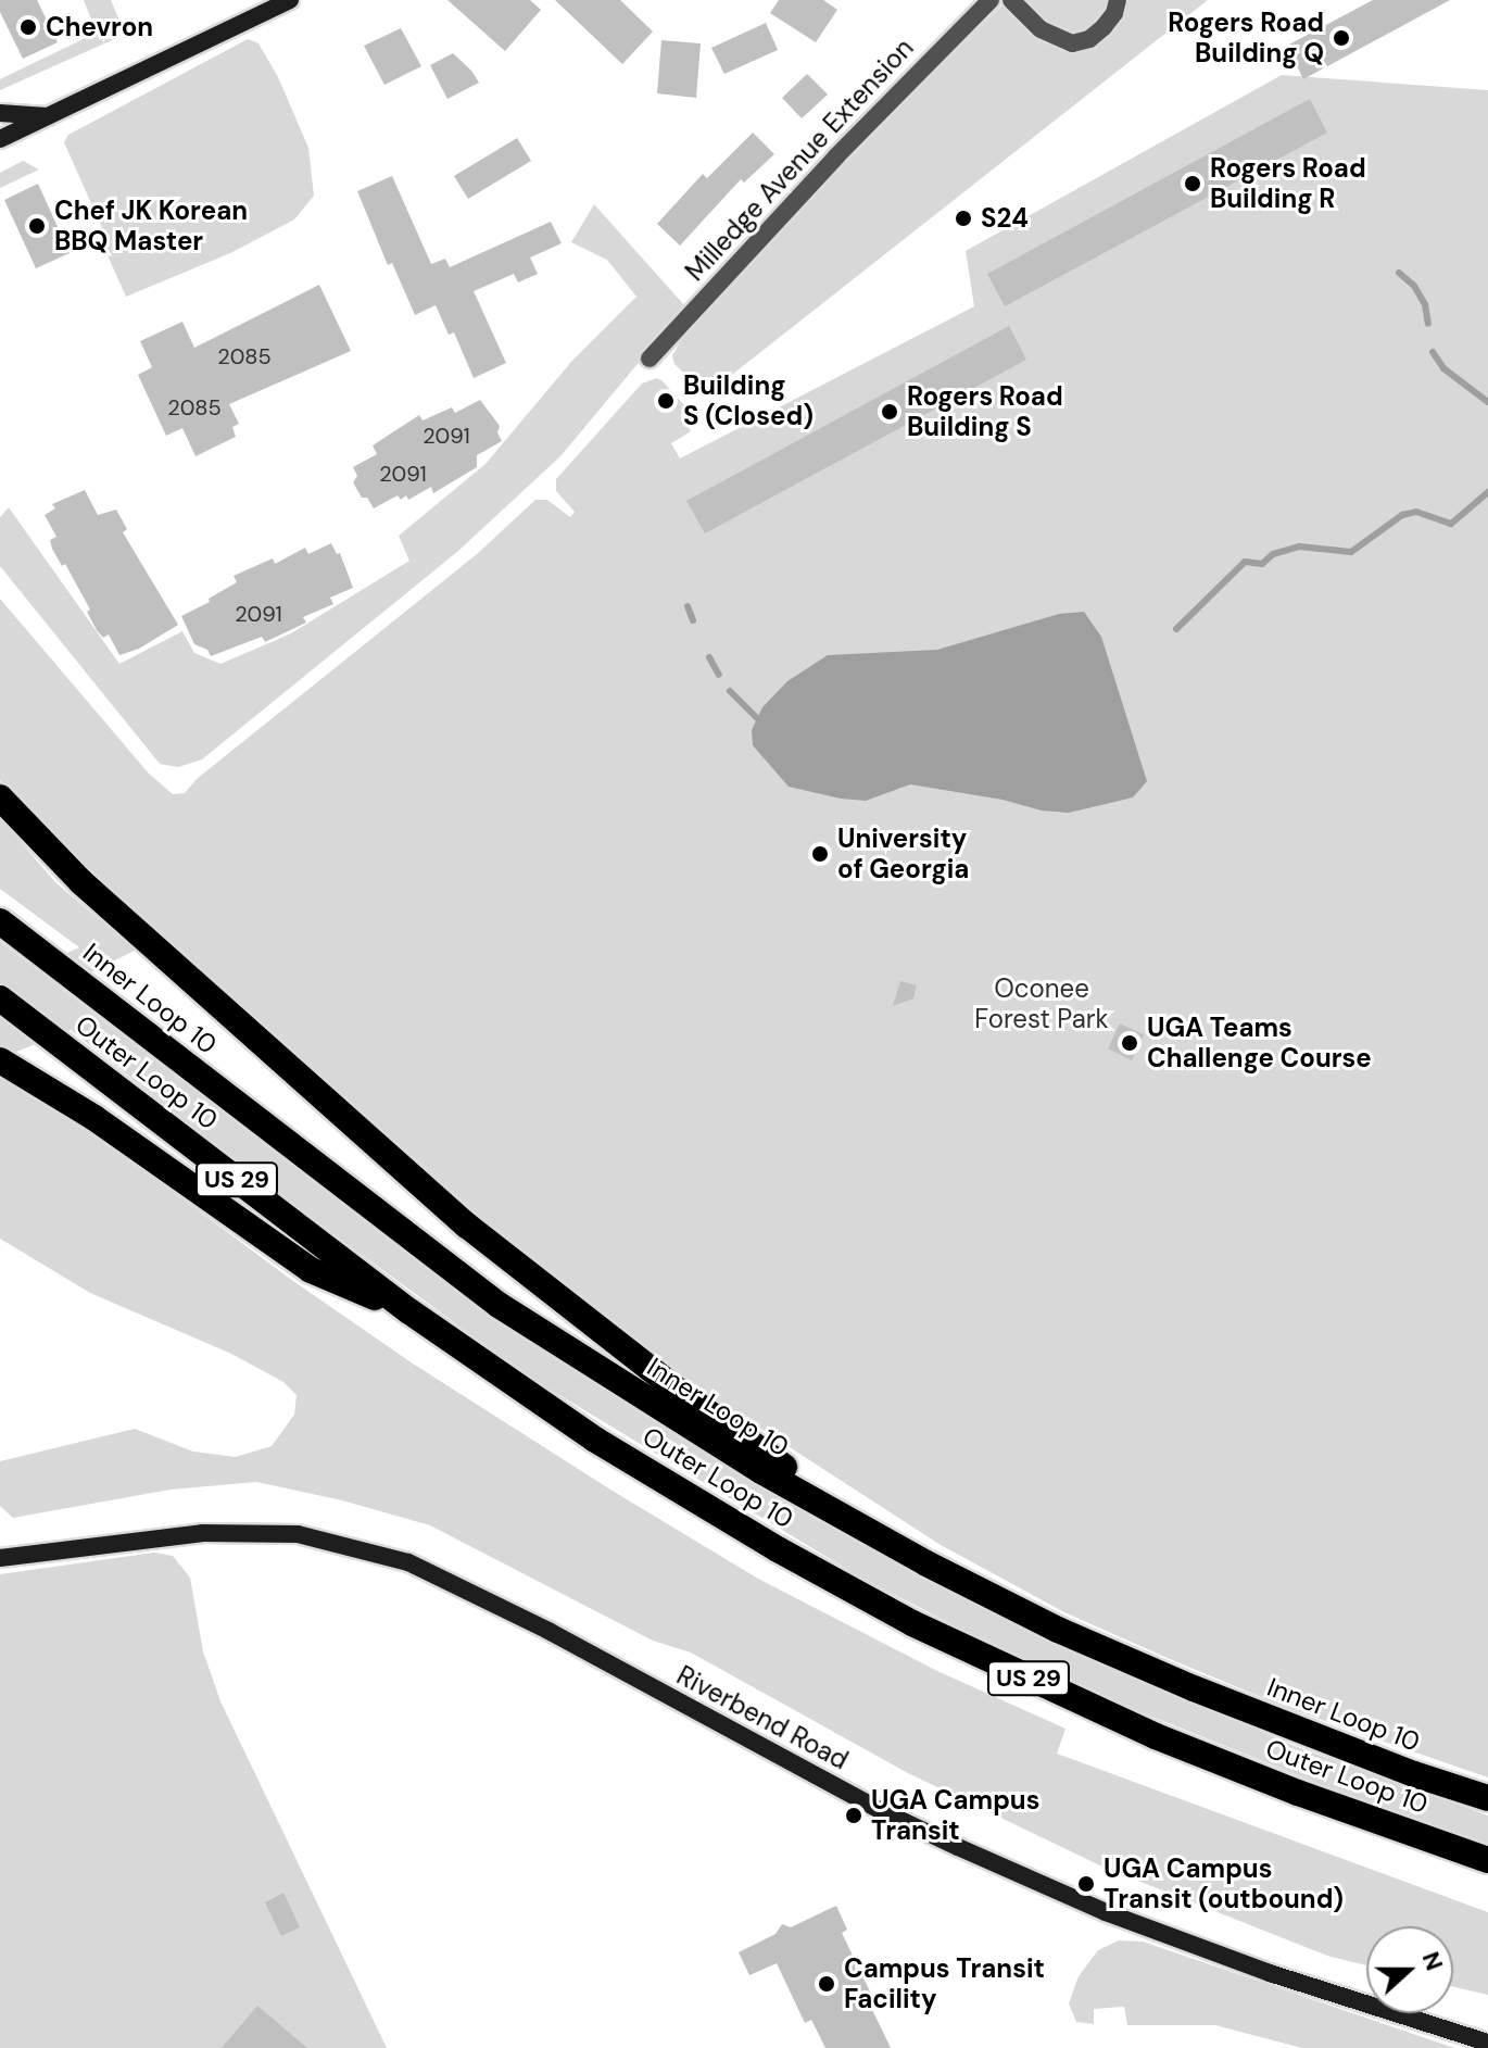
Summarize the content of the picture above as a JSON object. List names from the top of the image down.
{
  "streets": {
    "highway": ["Inner Loop 10", "Outer Loop 10", "US 29"],
    "street": ["Milledge Avenue Extension", "Riverbend Road"]
  },
  "parks": ["Oconee Forest Park"],
  "places": [
    "Chevron",
    "Rogers Road Building Q",
    "Rogers Road Building R",
    "S24",
    "Chef JK Korean BBQ Master",
    "Building S (Closed)",
    "Rogers Road Building S",
    "University of Georgia",
    "UGA Teams Challenge Course",
    "UGA Campus Transit",
    "UGA Campus Transit (outbound)",
    "Campus Transit Facility"
  ],
  "house_numbers": [
    "2085",
    "2085",
    "2091",
    "2091",
    "2091"
  ],
  "north": "right"
}
